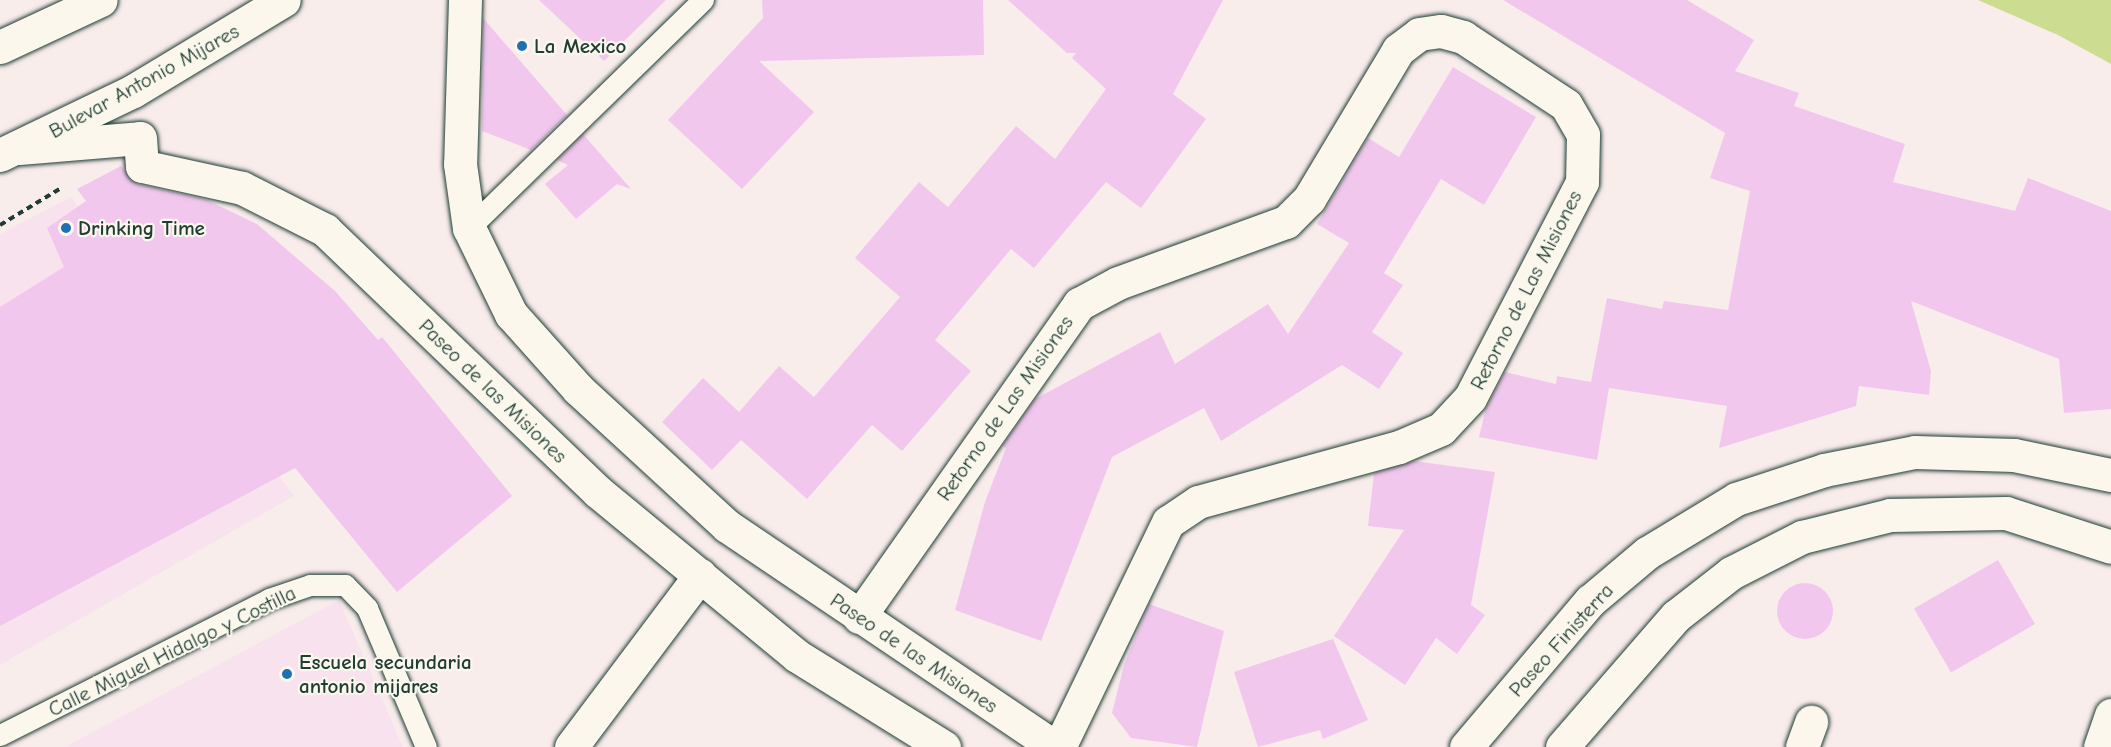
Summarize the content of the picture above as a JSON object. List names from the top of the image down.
{
  "streets": {
    "street": [
      "Bulevar Antonio Mijares",
      "Retorno de Las Misiones",
      "Paseo de las Misiones",
      "Paseo Finisterra"
    ],
    "lane": ["Calle Miguel Hidalgo y Costilla"]
  },
  "crossings": [
    ["Bulevar Antonio Mijares", "Paseo de las Misiones"],
    ["Retorno de Las Misiones", "Paseo de las Misiones"]
  ],
  "places": ["La Mexico", "Drinking Time", "Escuela secundaria antonio mijares"]
}
